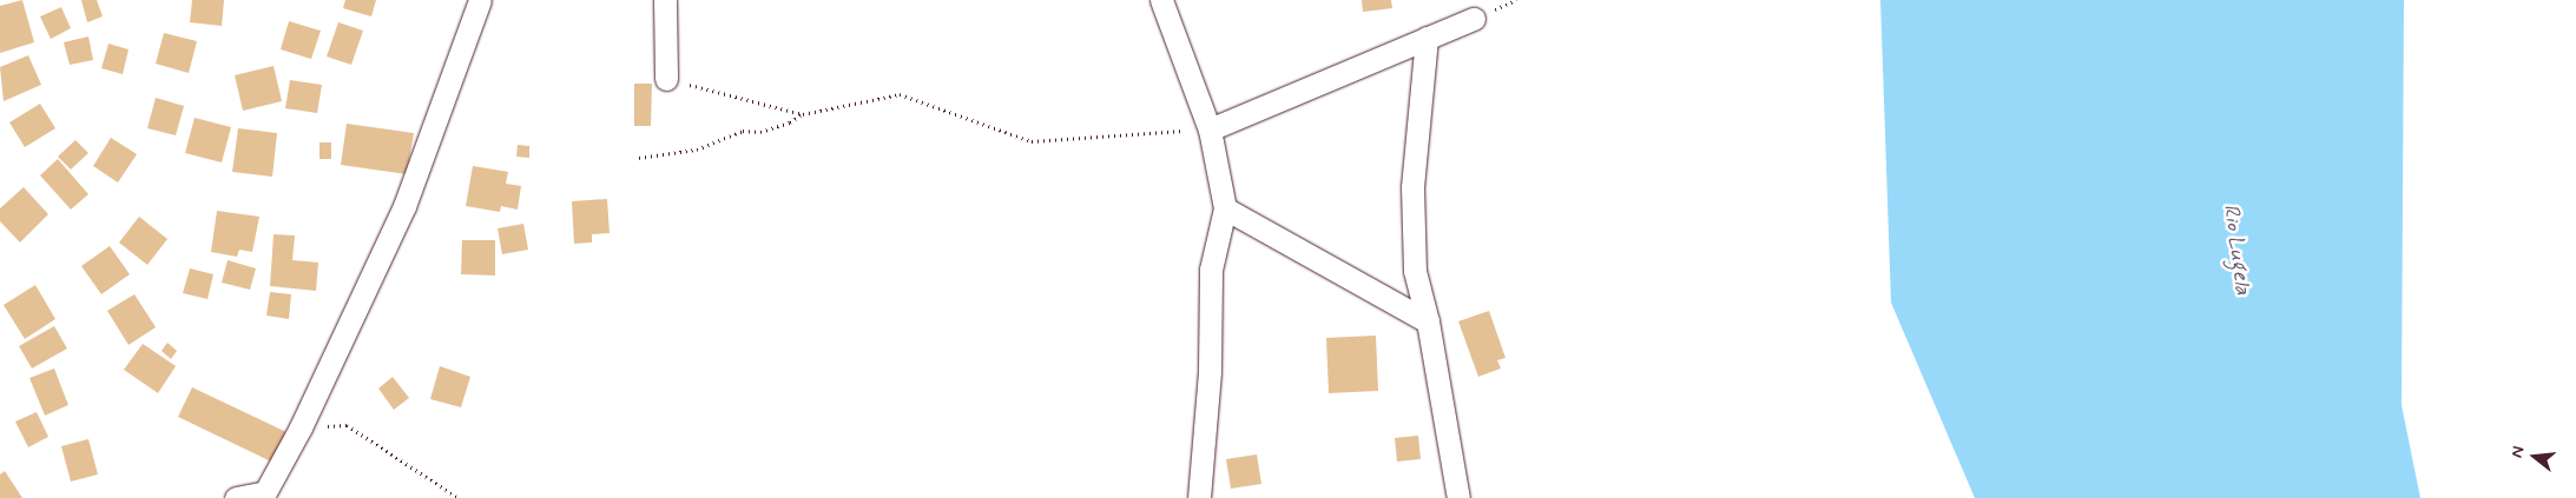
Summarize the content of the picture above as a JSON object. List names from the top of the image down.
{
  "water": ["Rio Lugela"],
  "north": "left"
}
